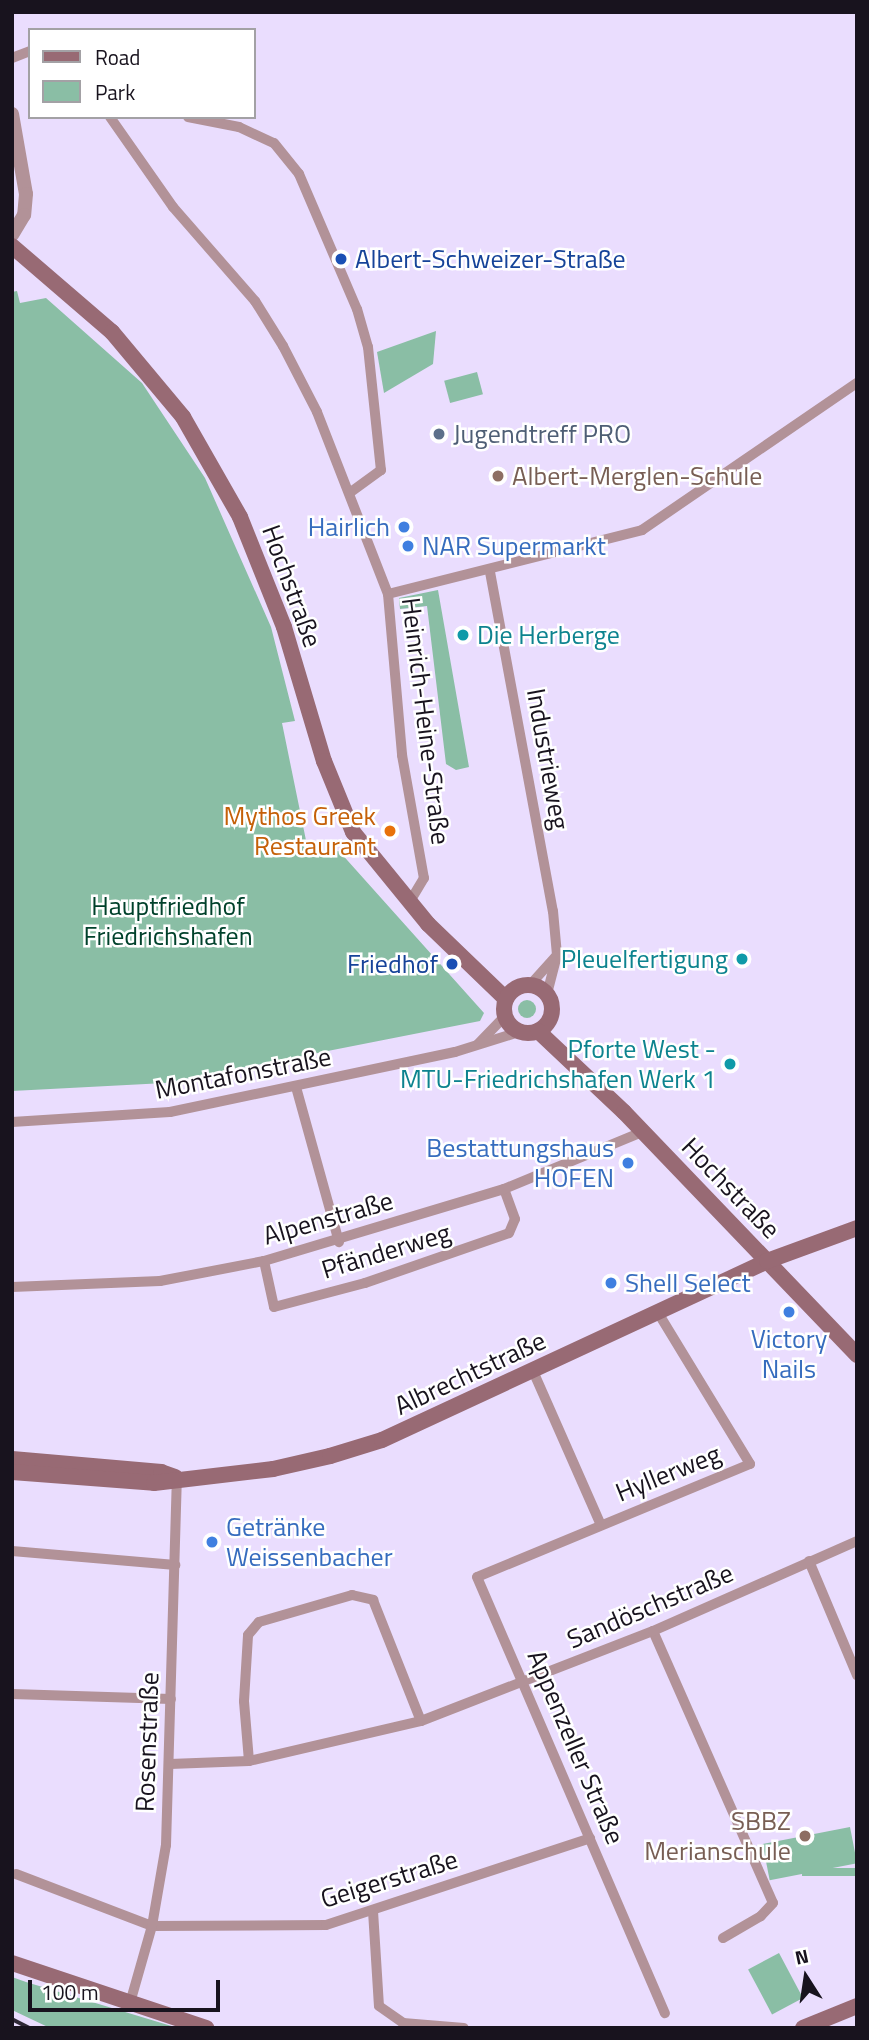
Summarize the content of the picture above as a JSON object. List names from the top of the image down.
{
  "streets": {
    "main road": ["Hochstraße", "Albrechtstraße"],
    "street": [
      "Heinrich-Heine-Straße",
      "Industrieweg",
      "Montafonstraße",
      "Alpenstraße",
      "Pfänderweg",
      "Hyllerweg",
      "Sandöschstraße",
      "Rosenstraße",
      "Appenzeller Straße",
      "Geigerstraße"
    ]
  },
  "crossings": [
    ["Hochstraße", "Heinrich-Heine-Straße"],
    ["Hochstraße", "Industrieweg"],
    ["Hochstraße", "Montafonstraße"],
    ["Hochstraße", "Alpenstraße"],
    ["Hochstraße", "Albrechtstraße"],
    ["Industrieweg", "Montafonstraße"],
    ["Alpenstraße", "Pfänderweg"],
    ["Albrechtstraße", "Hyllerweg"],
    ["Albrechtstraße", "Rosenstraße"],
    ["Hyllerweg", "Appenzeller Straße"],
    ["Sandöschstraße", "Rosenstraße"],
    ["Sandöschstraße", "Appenzeller Straße"],
    ["Rosenstraße", "Geigerstraße"],
    ["Appenzeller Straße", "Geigerstraße"]
  ],
  "parks": ["Hauptfriedhof Friedrichshafen"],
  "places": [
    "Albert-Schweizer-Straße",
    "Jugendtreff PRO",
    "Albert-Merglen-Schule",
    "Hairlich",
    "NAR Supermarkt",
    "Die Herberge",
    "Mythos Greek Restaurant",
    "Pleuelfertigung",
    "Friedhof",
    "Pforte West - MTU-Friedrichshafen Werk 1",
    "Bestattungshaus HOFEN",
    "Shell Select",
    "Victory Nails",
    "Getränke Weissenbacher",
    "SBBZ Merianschule"
  ],
  "legend": ["Road", "Park"],
  "scale_bar": "100 m",
  "north": "top"
}
